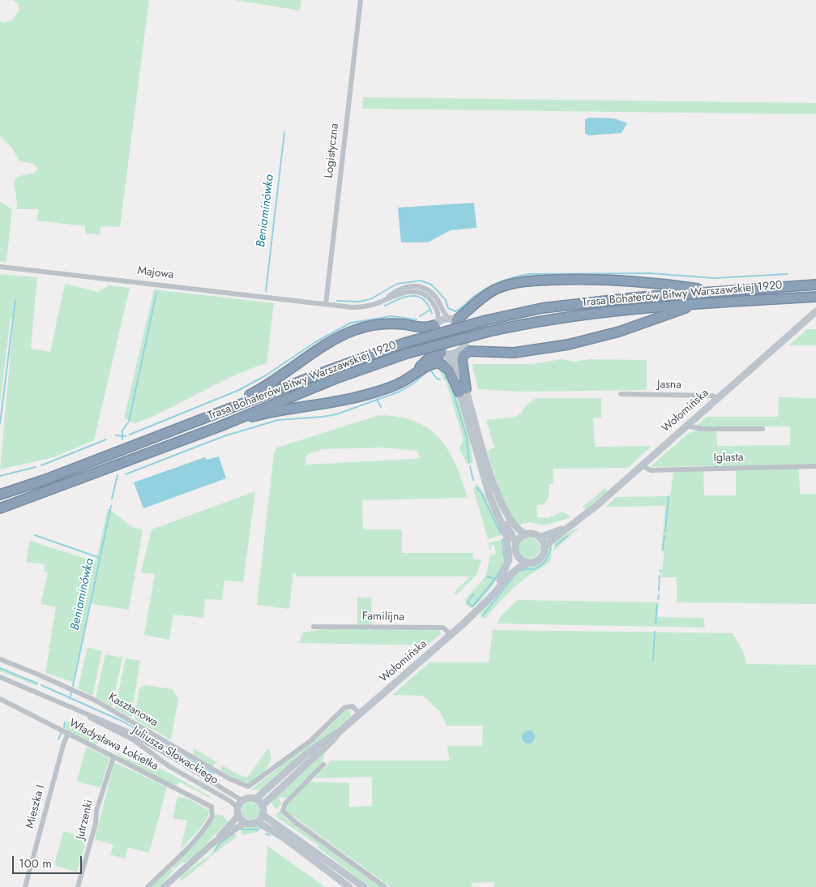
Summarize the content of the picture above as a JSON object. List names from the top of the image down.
{
  "streets": {
    "highway": ["Trasa Bohaterów Bitwy Warszawskiej 1920"],
    "main road": ["Wołomińska"],
    "street": [
      "Logistyczna",
      "Majowa",
      "Jasna",
      "Iglasta",
      "Familijna",
      "Kasztanowa",
      "Władysława Łokietka",
      "Juliusza Słowackiego",
      "Mieszka I",
      "Jutrzenki"
    ]
  },
  "crossings": [
    ["Logistyczna", "Majowa"],
    ["Jasna", "Wołomińska"],
    ["Wołomińska", "Iglasta"],
    ["Wołomińska", "Familijna"],
    ["Wołomińska", "Kasztanowa"],
    ["Wołomińska", "Juliusza Słowackiego"],
    ["Władysława Łokietka", "Mieszka I"],
    ["Władysława Łokietka", "Jutrzenki"]
  ],
  "water": ["Beniaminówka"],
  "scale_bar": "100 m"
}
